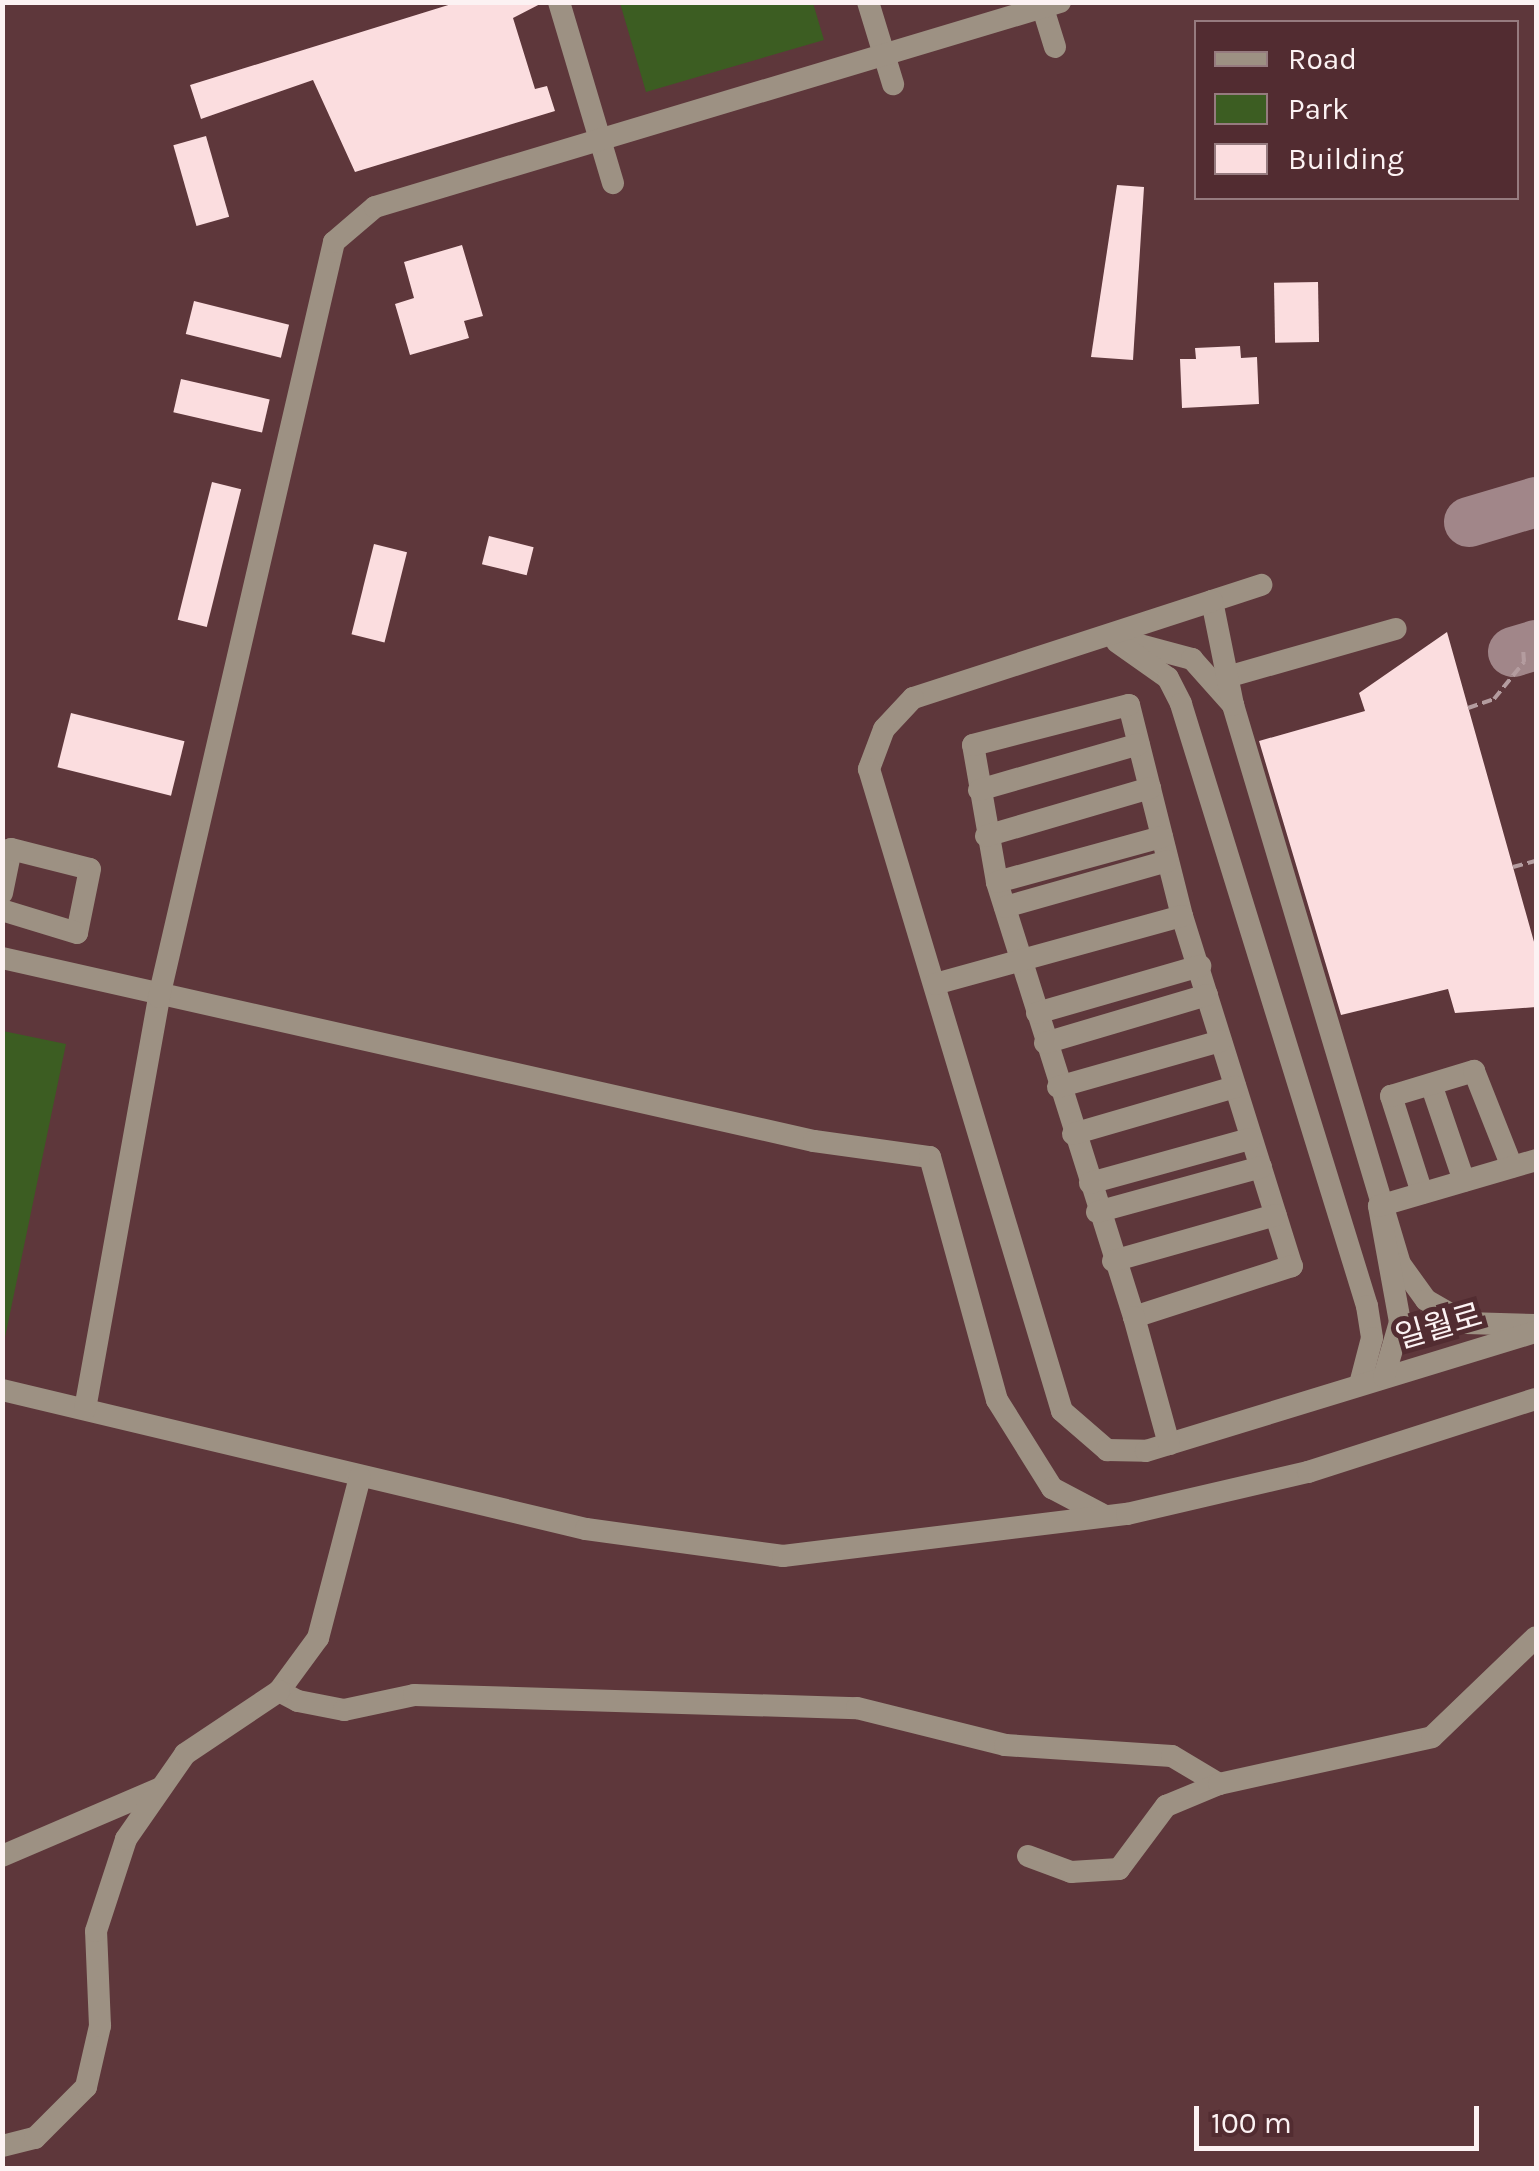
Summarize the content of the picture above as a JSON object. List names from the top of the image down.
{
  "streets": {
    "street": ["일월로"]
  },
  "legend": ["Road", "Park", "Building"],
  "scale_bar": "100 m"
}
